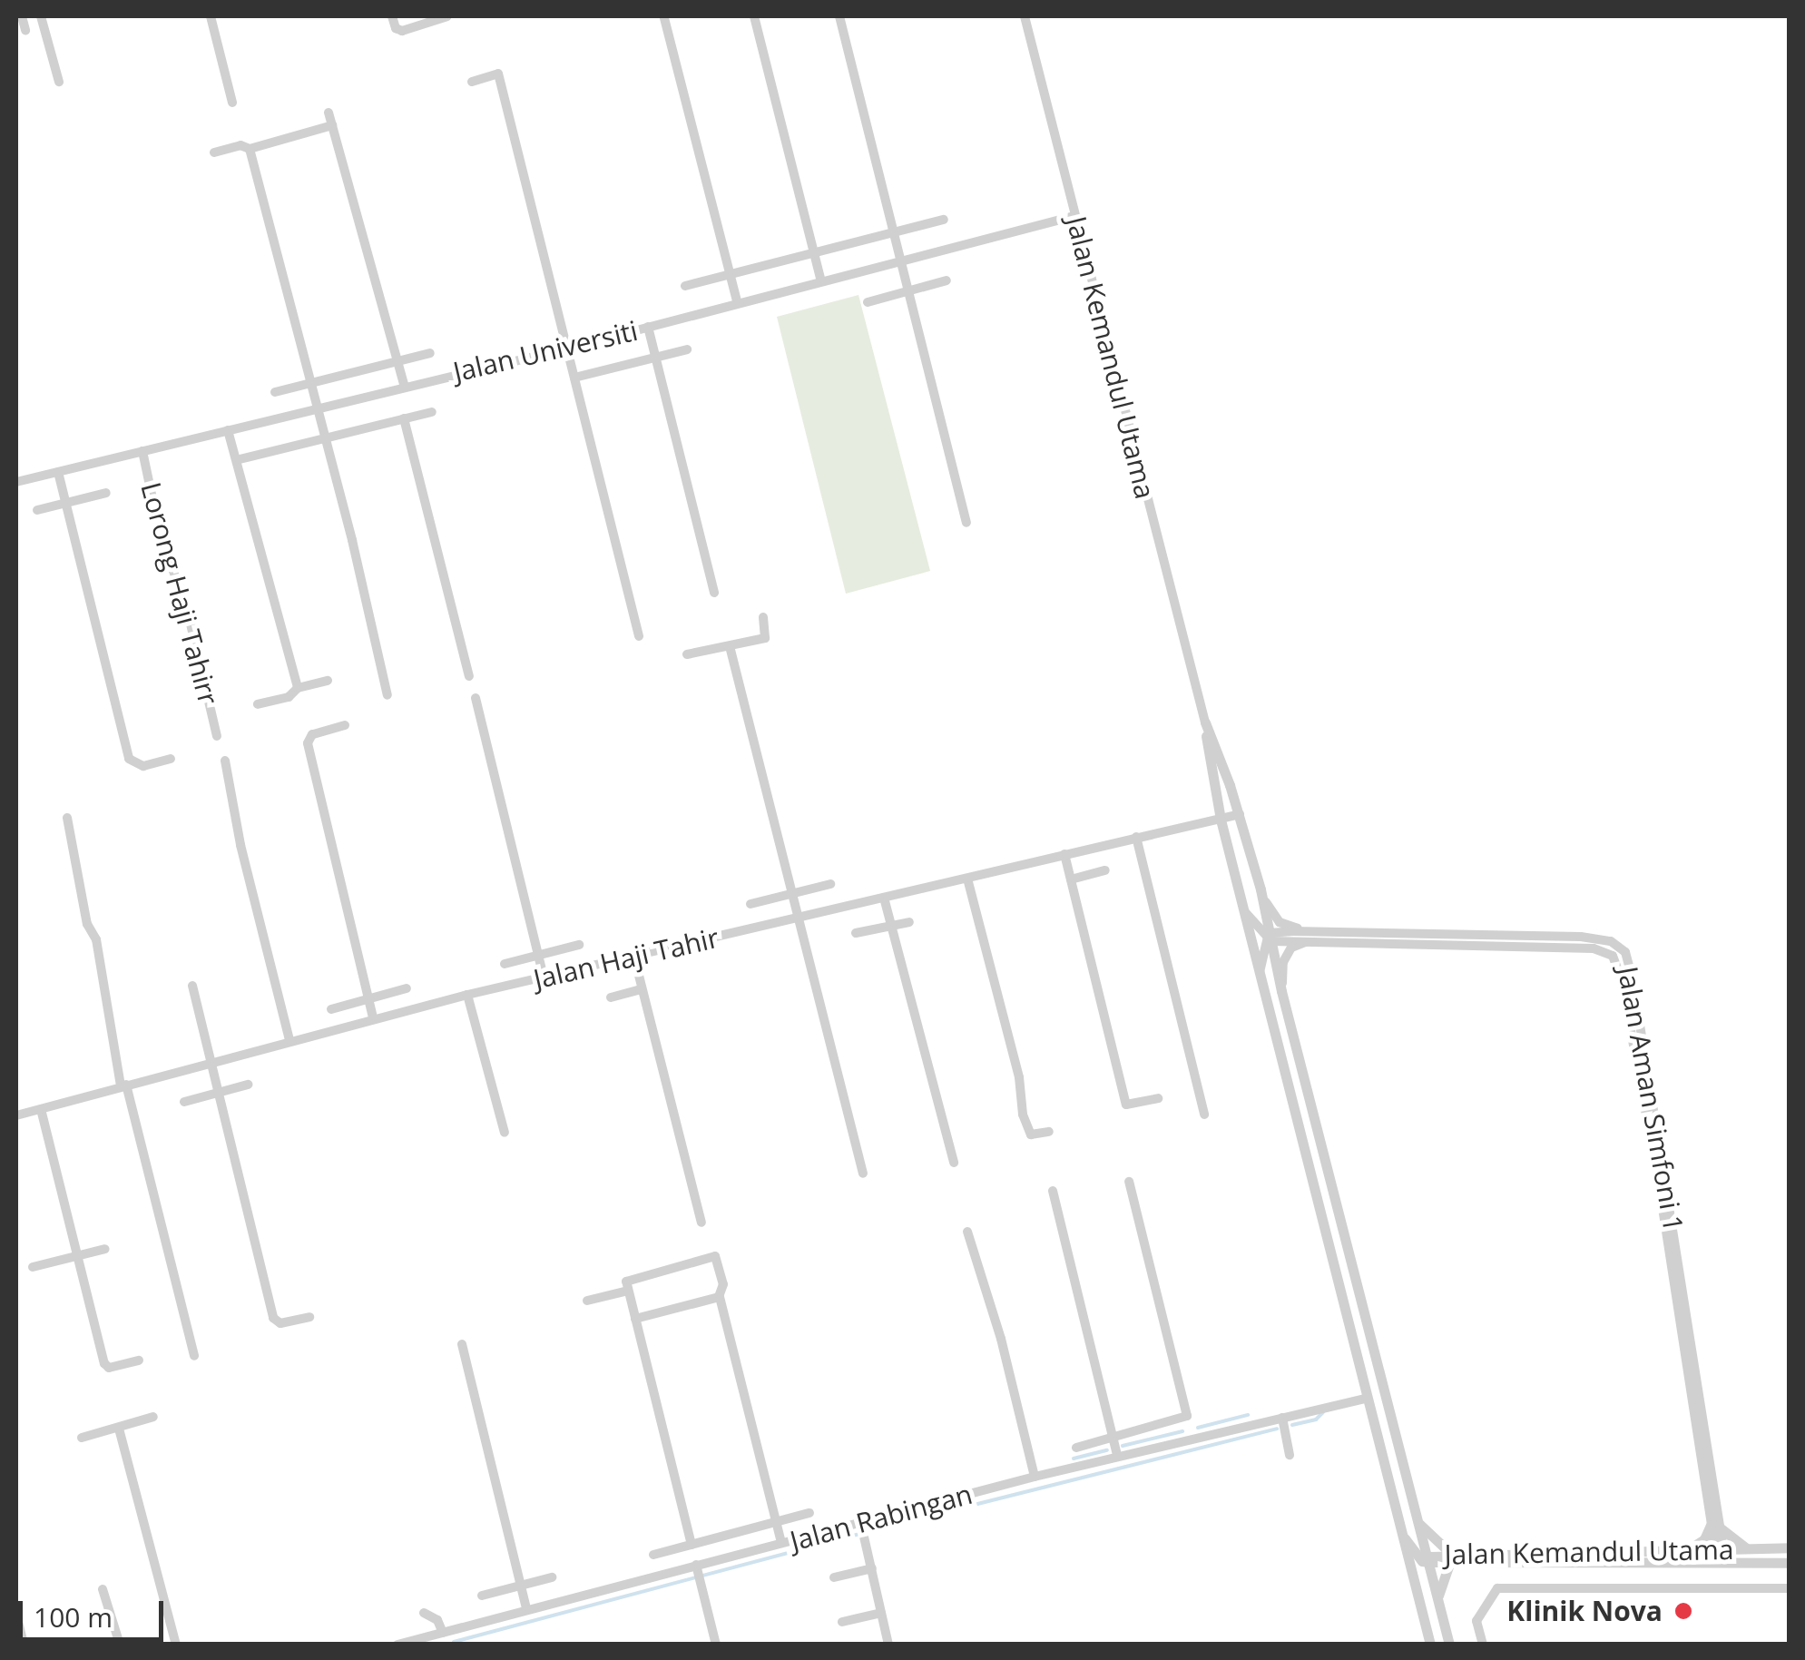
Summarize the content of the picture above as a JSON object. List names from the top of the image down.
{
  "streets": {
    "street": [
      "Jalan Universiti",
      "Jalan Kemandul Utama",
      "Lorong Haji Tahirr",
      "Jalan Haji Tahir",
      "Jalan Aman Simfoni 1",
      "Jalan Rabingan"
    ]
  },
  "crossings": [
    ["Jalan Universiti", "Jalan Kemandul Utama"],
    ["Jalan Universiti", "Lorong Haji Tahirr"],
    ["Jalan Kemandul Utama", "Jalan Haji Tahir"],
    ["Jalan Kemandul Utama", "Jalan Aman Simfoni 1"]
  ],
  "places": ["Klinik Nova"],
  "scale_bar": "100 m"
}
